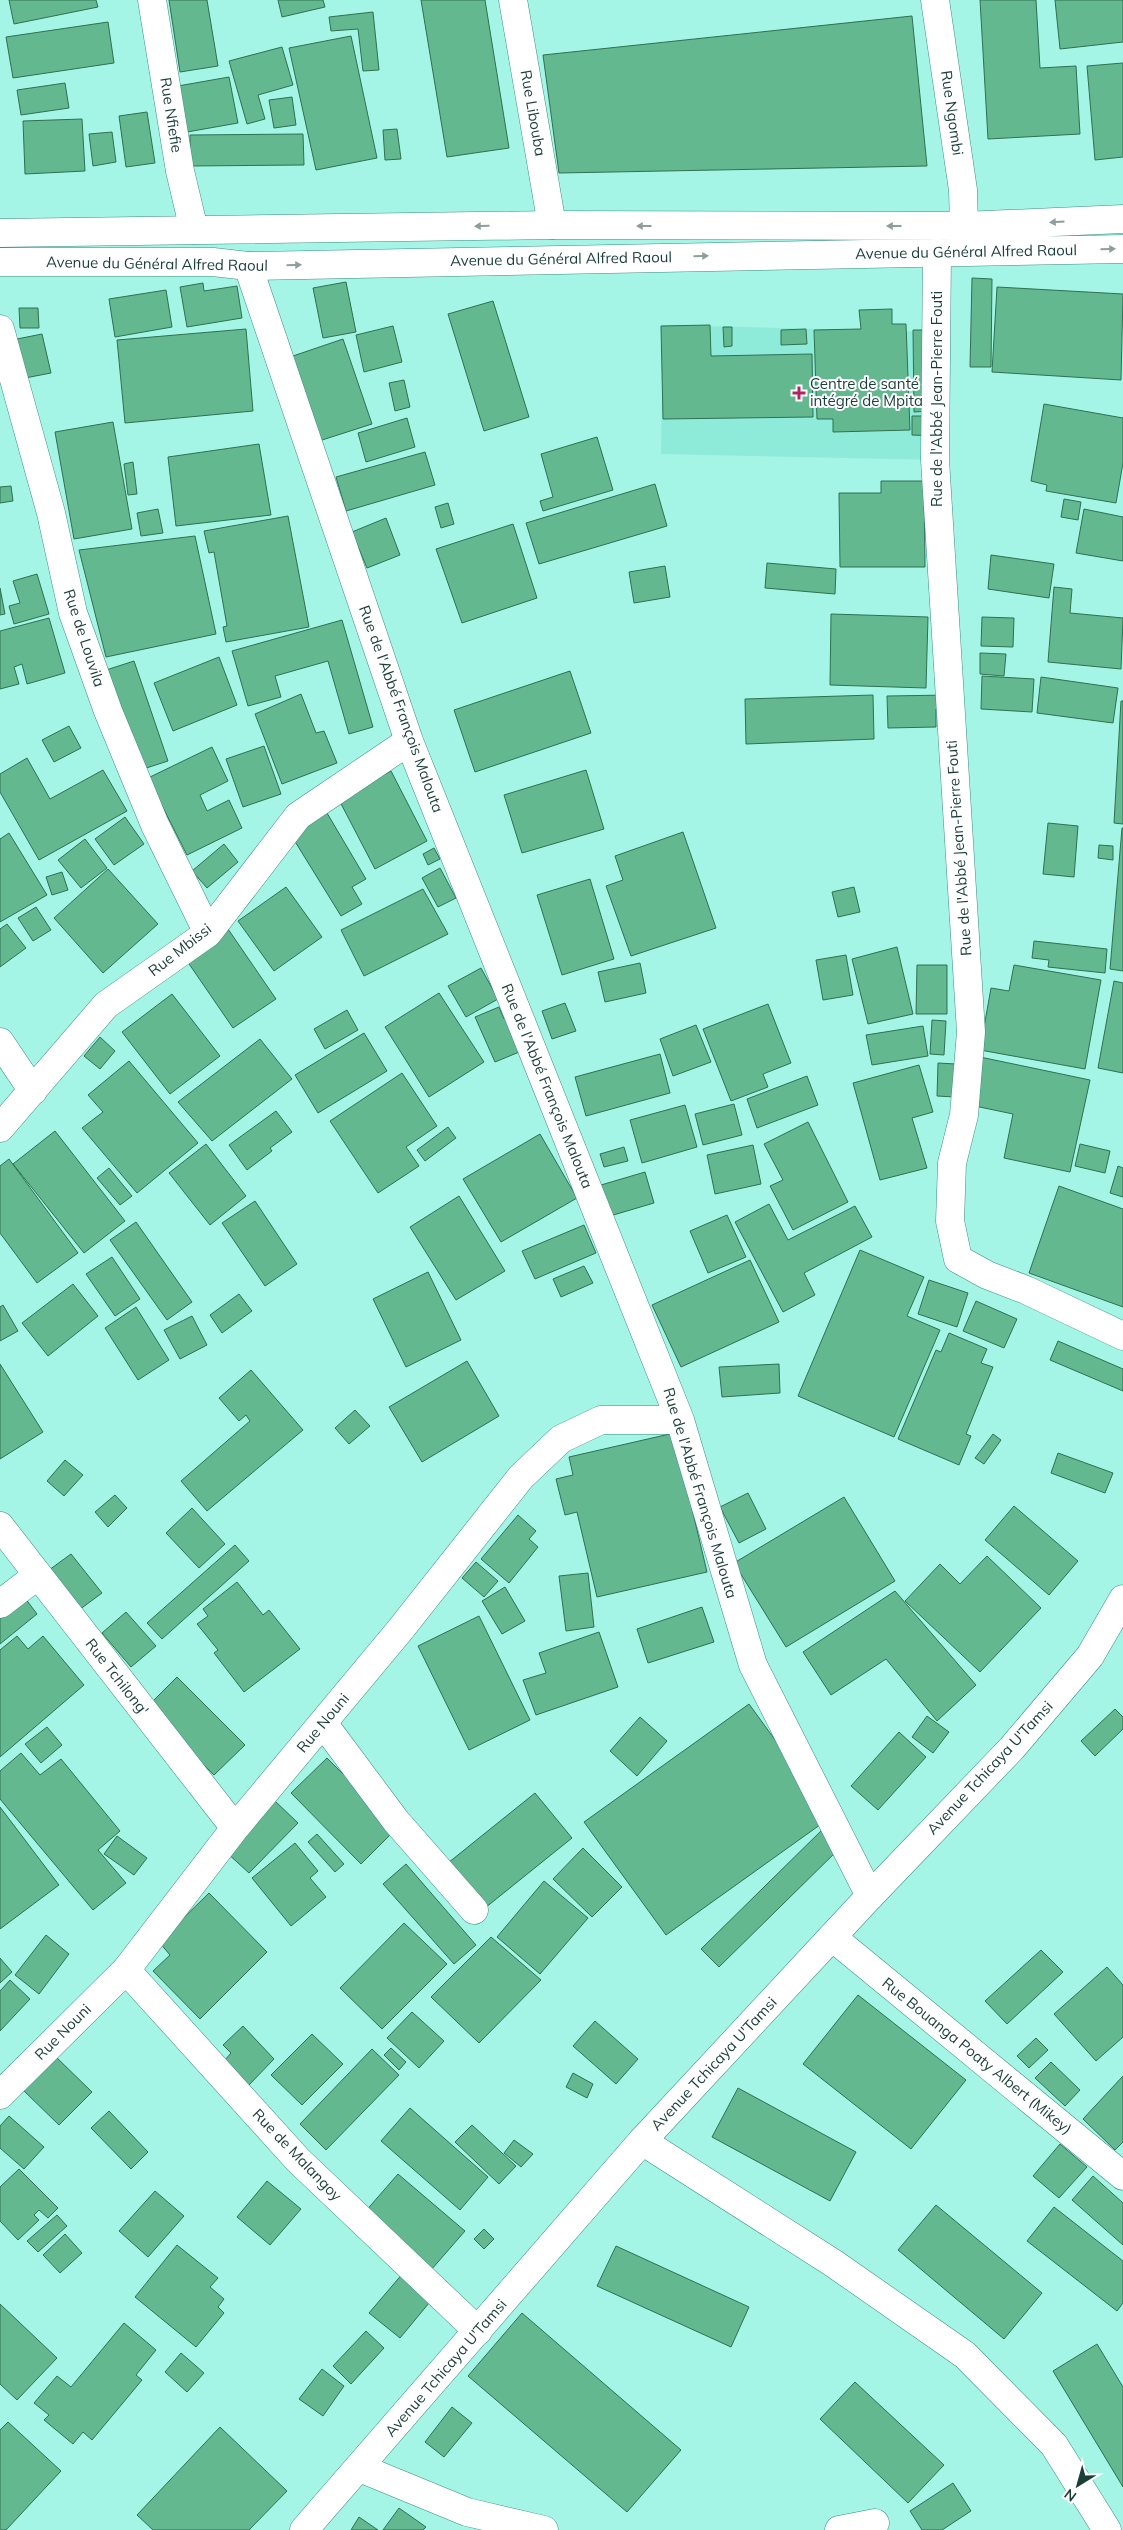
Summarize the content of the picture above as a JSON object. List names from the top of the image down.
{
  "streets": {
    "street": [
      "Rue Libouba",
      "Rue Ngombi",
      "Rue Nfiefie",
      "Avenue du Général Alfred Raoul",
      "Rue de l'Abbé Jean-Pierre Fouti",
      "Rue de Louvila",
      "Rue de l'Abbé François Malouta",
      "Rue Mbissi",
      "Rue Tchilong'",
      "Rue Nouni",
      "Avenue Tchicaya U'Tamsi",
      "Rue Bouanga Poaty Albert (Mikey)",
      "Rue de Malangoy"
    ]
  },
  "crossings": [
    ["Avenue du Général Alfred Raoul", "Rue de l'Abbé Jean-Pierre Fouti"],
    ["Avenue du Général Alfred Raoul", "Rue de l'Abbé François Malouta"],
    ["Rue de Louvila", "Rue Mbissi"],
    ["Rue de l'Abbé François Malouta", "Rue Mbissi"],
    ["Rue de l'Abbé François Malouta", "Rue Nouni"],
    ["Rue de l'Abbé François Malouta", "Avenue Tchicaya U'Tamsi"],
    ["Rue Tchilong'", "Rue Nouni"],
    ["Rue Nouni", "Rue de Malangoy"],
    ["Avenue Tchicaya U'Tamsi", "Rue Bouanga Poaty Albert (Mikey)"],
    ["Avenue Tchicaya U'Tamsi", "Rue de Malangoy"]
  ],
  "places": {
    "health": ["Centre de santé intégré de Mpita"]
  },
  "north": "bottom left"
}
